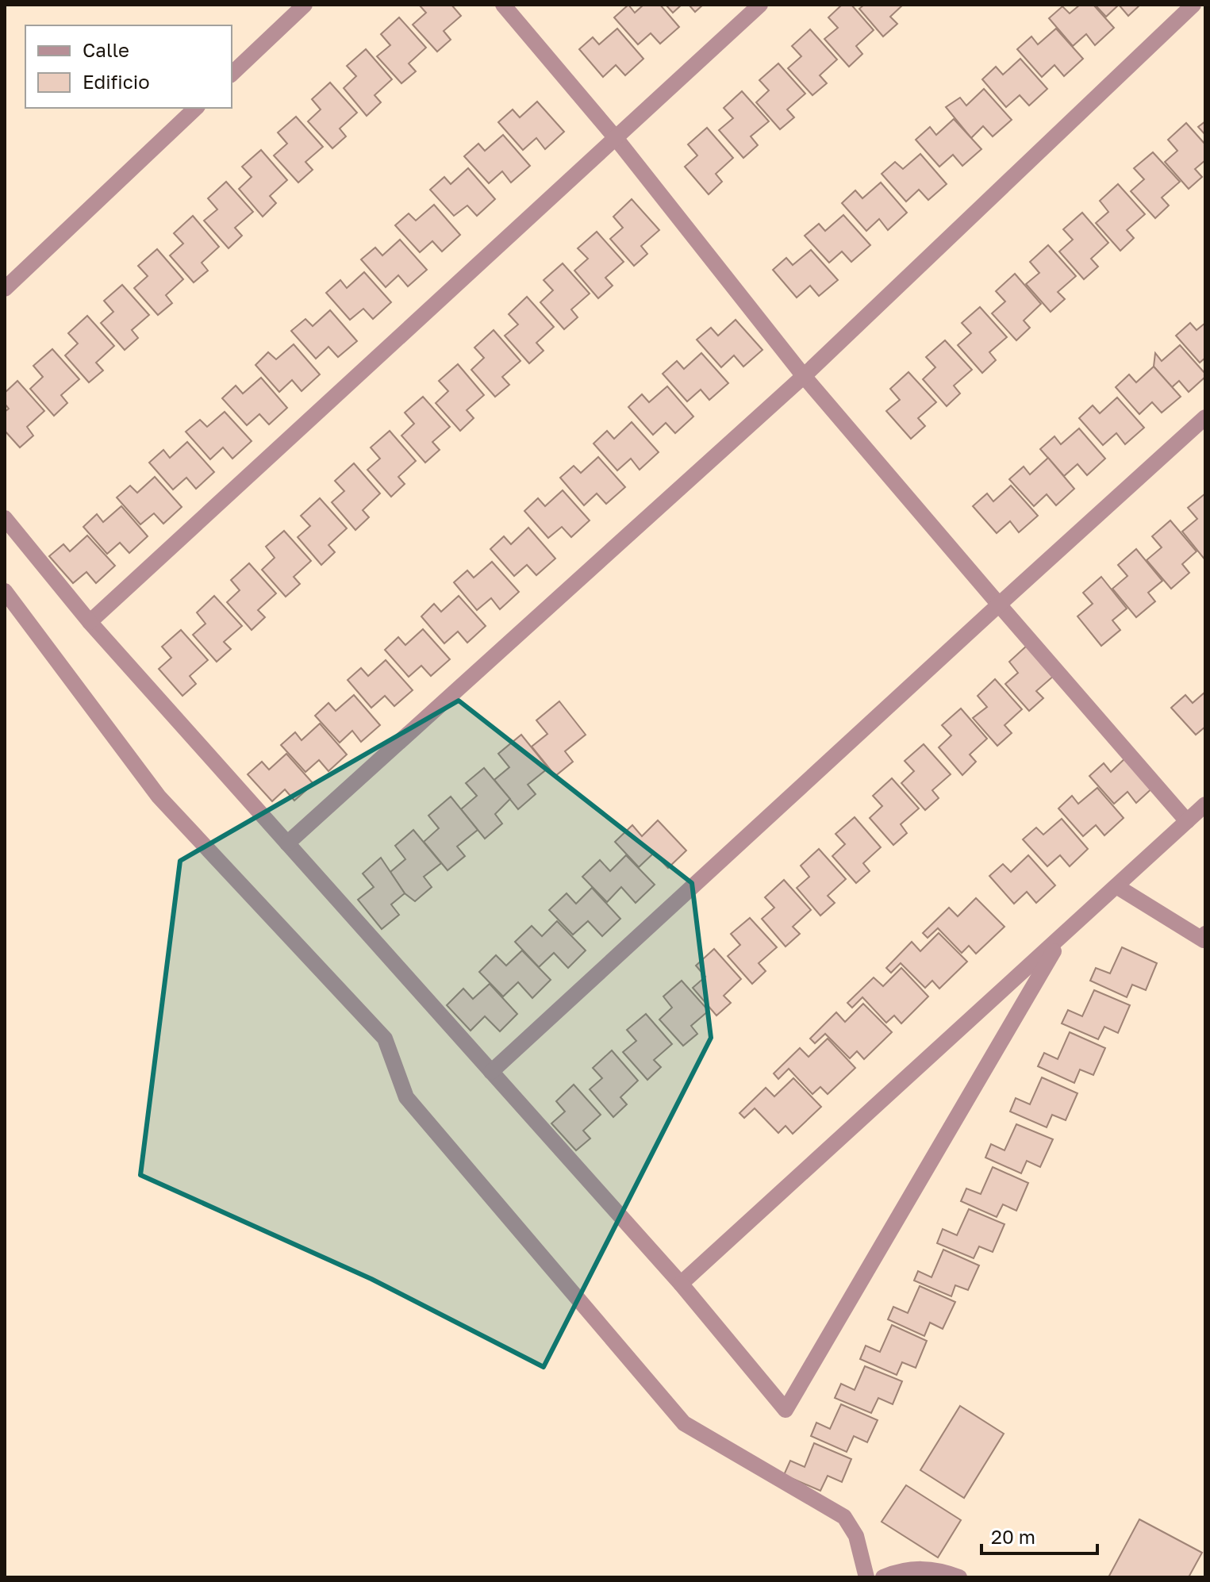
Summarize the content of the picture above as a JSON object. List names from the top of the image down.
{
  "legend": ["Calle", "Edificio"],
  "scale_bar": "20 m"
}
